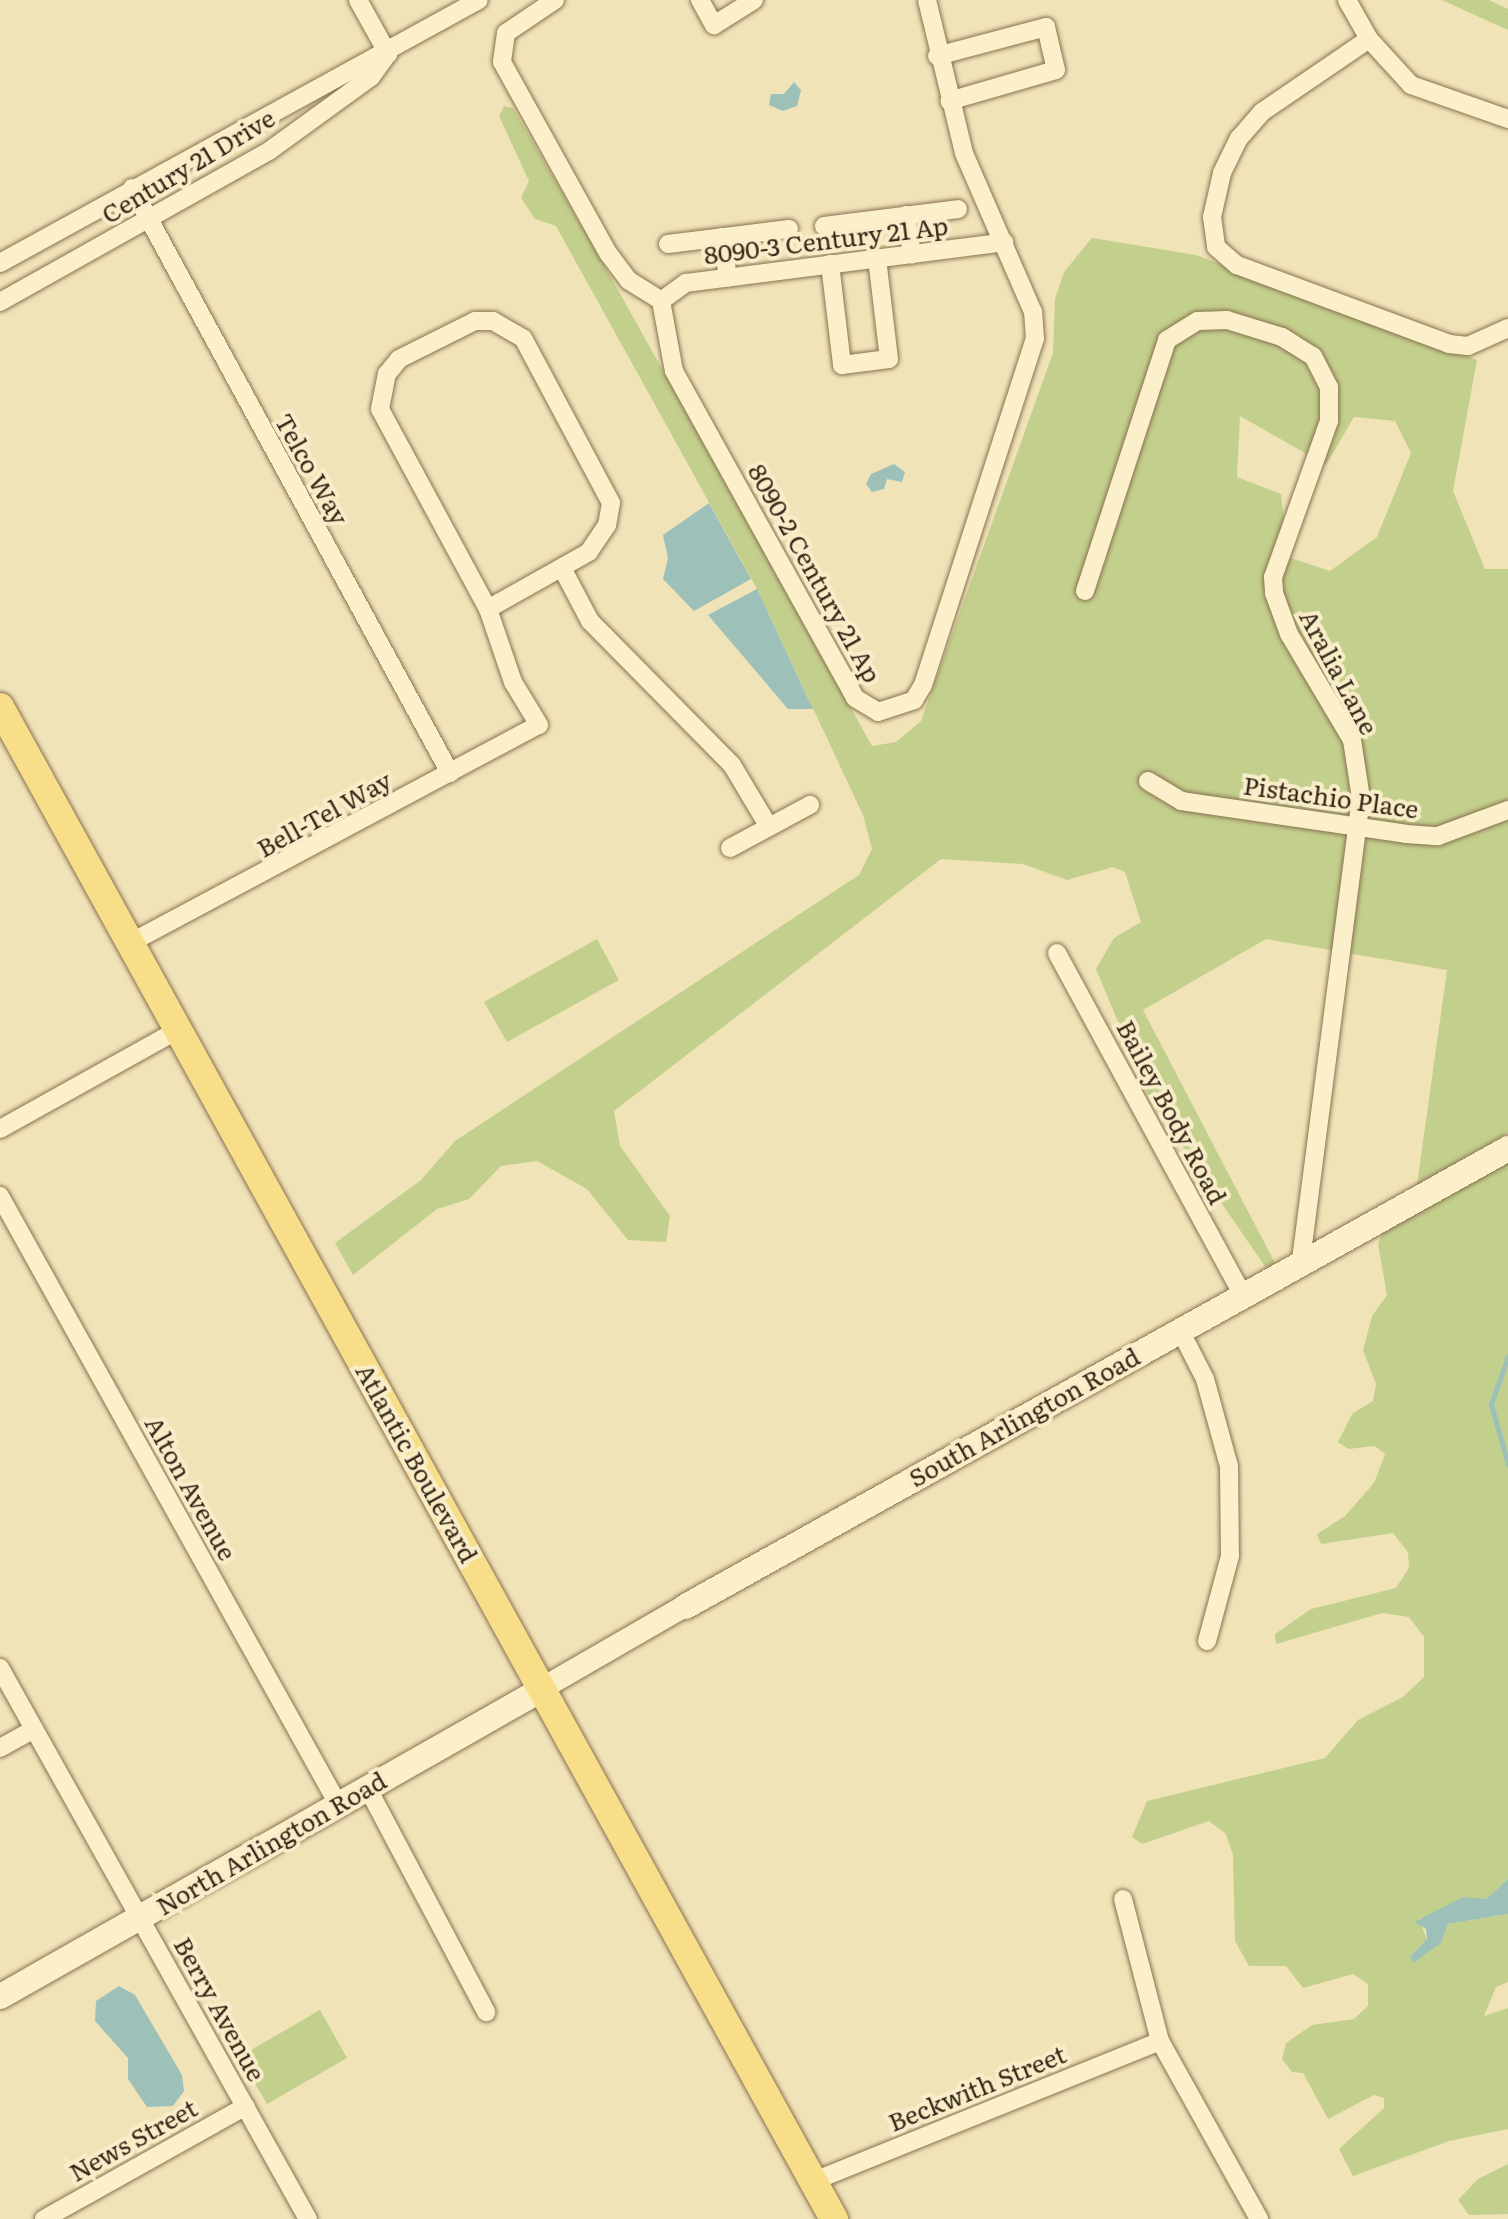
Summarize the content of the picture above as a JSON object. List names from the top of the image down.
{
  "streets": {
    "main road": ["South Arlington Road", "Atlantic Boulevard", "North Arlington Road"],
    "street": [
      "Century 21 Drive",
      "8090-3 Century 21 Ap",
      "Telco Way",
      "8090-2 Century 21 Ap",
      "Aralia Lane",
      "Pistachio Place",
      "Bell-Tel Way",
      "Bailey Body Road",
      "Alton Avenue",
      "Berry Avenue",
      "Beckwith Street",
      "News Street"
    ]
  },
  "crossings": [
    ["Century 21 Drive", "Telco Way"],
    ["8090-3 Century 21 Ap", "8090-2 Century 21 Ap"],
    ["Telco Way", "Bell-Tel Way"],
    ["Aralia Lane", "Pistachio Place"],
    ["Aralia Lane", "South Arlington Road"],
    ["Bell-Tel Way", "Atlantic Boulevard"],
    ["Bailey Body Road", "South Arlington Road"],
    ["South Arlington Road", "Atlantic Boulevard"],
    ["South Arlington Road", "North Arlington Road"],
    ["Atlantic Boulevard", "North Arlington Road"],
    ["Atlantic Boulevard", "Beckwith Street"],
    ["Alton Avenue", "North Arlington Road"],
    ["North Arlington Road", "Berry Avenue"],
    ["Berry Avenue", "News Street"]
  ]
}
